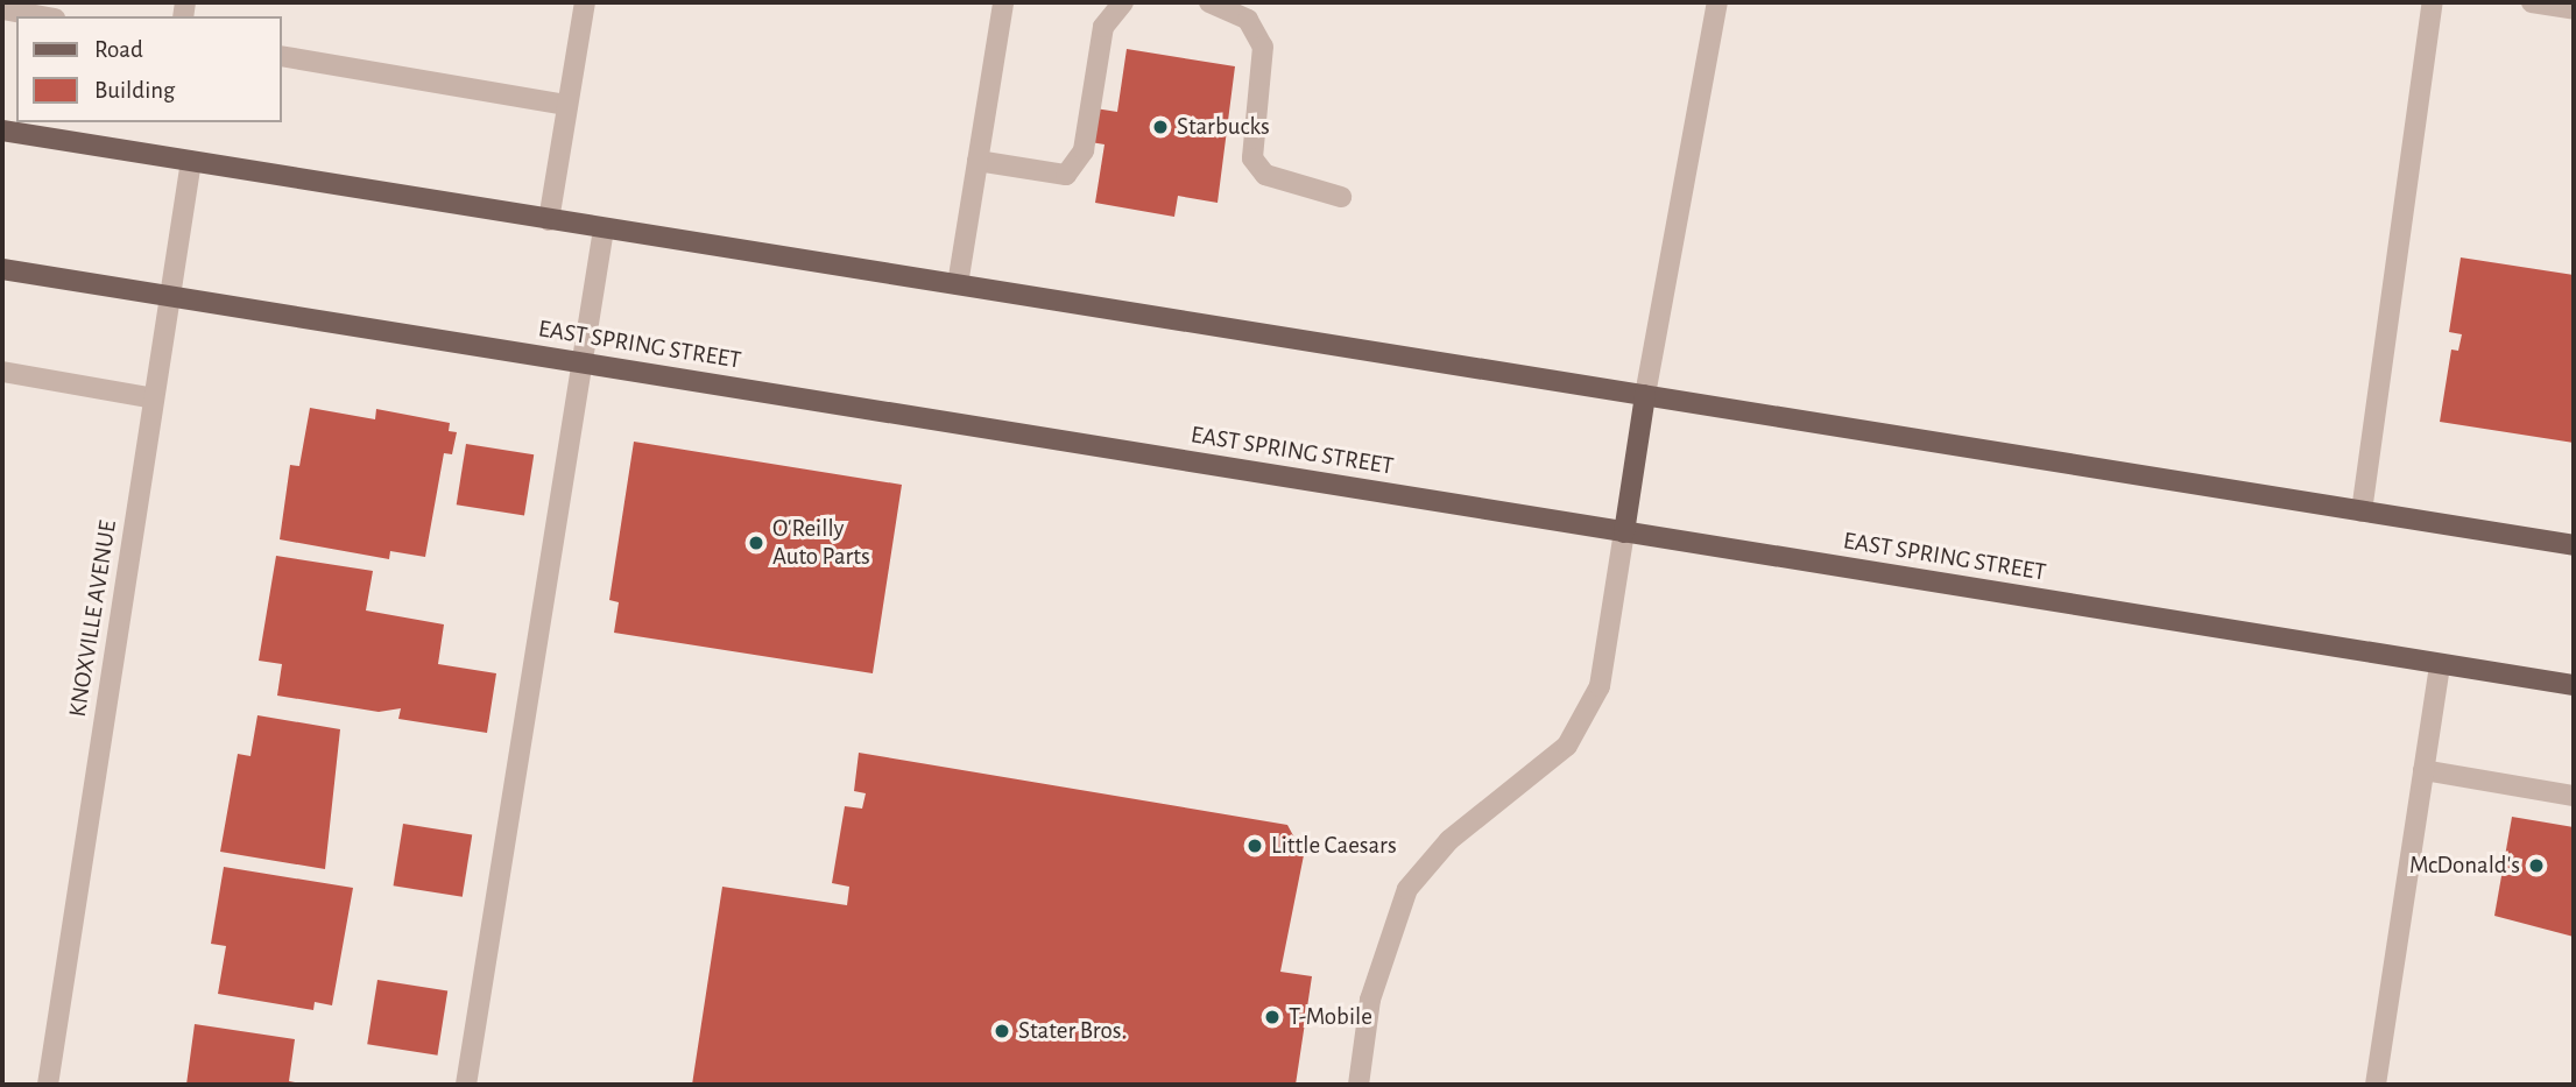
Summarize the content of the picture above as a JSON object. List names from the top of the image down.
{
  "streets": {
    "main road": ["EAST SPRING STREET"],
    "street": ["KNOXVILLE AVENUE"]
  },
  "crossings": [
    ["EAST SPRING STREET", "KNOXVILLE AVENUE"]
  ],
  "places": [
    "Starbucks",
    "O'Reilly Auto Parts",
    "Little Caesars",
    "McDonald's",
    "T-Mobile",
    "Stater Bros."
  ],
  "legend": ["Road", "Building"]
}
